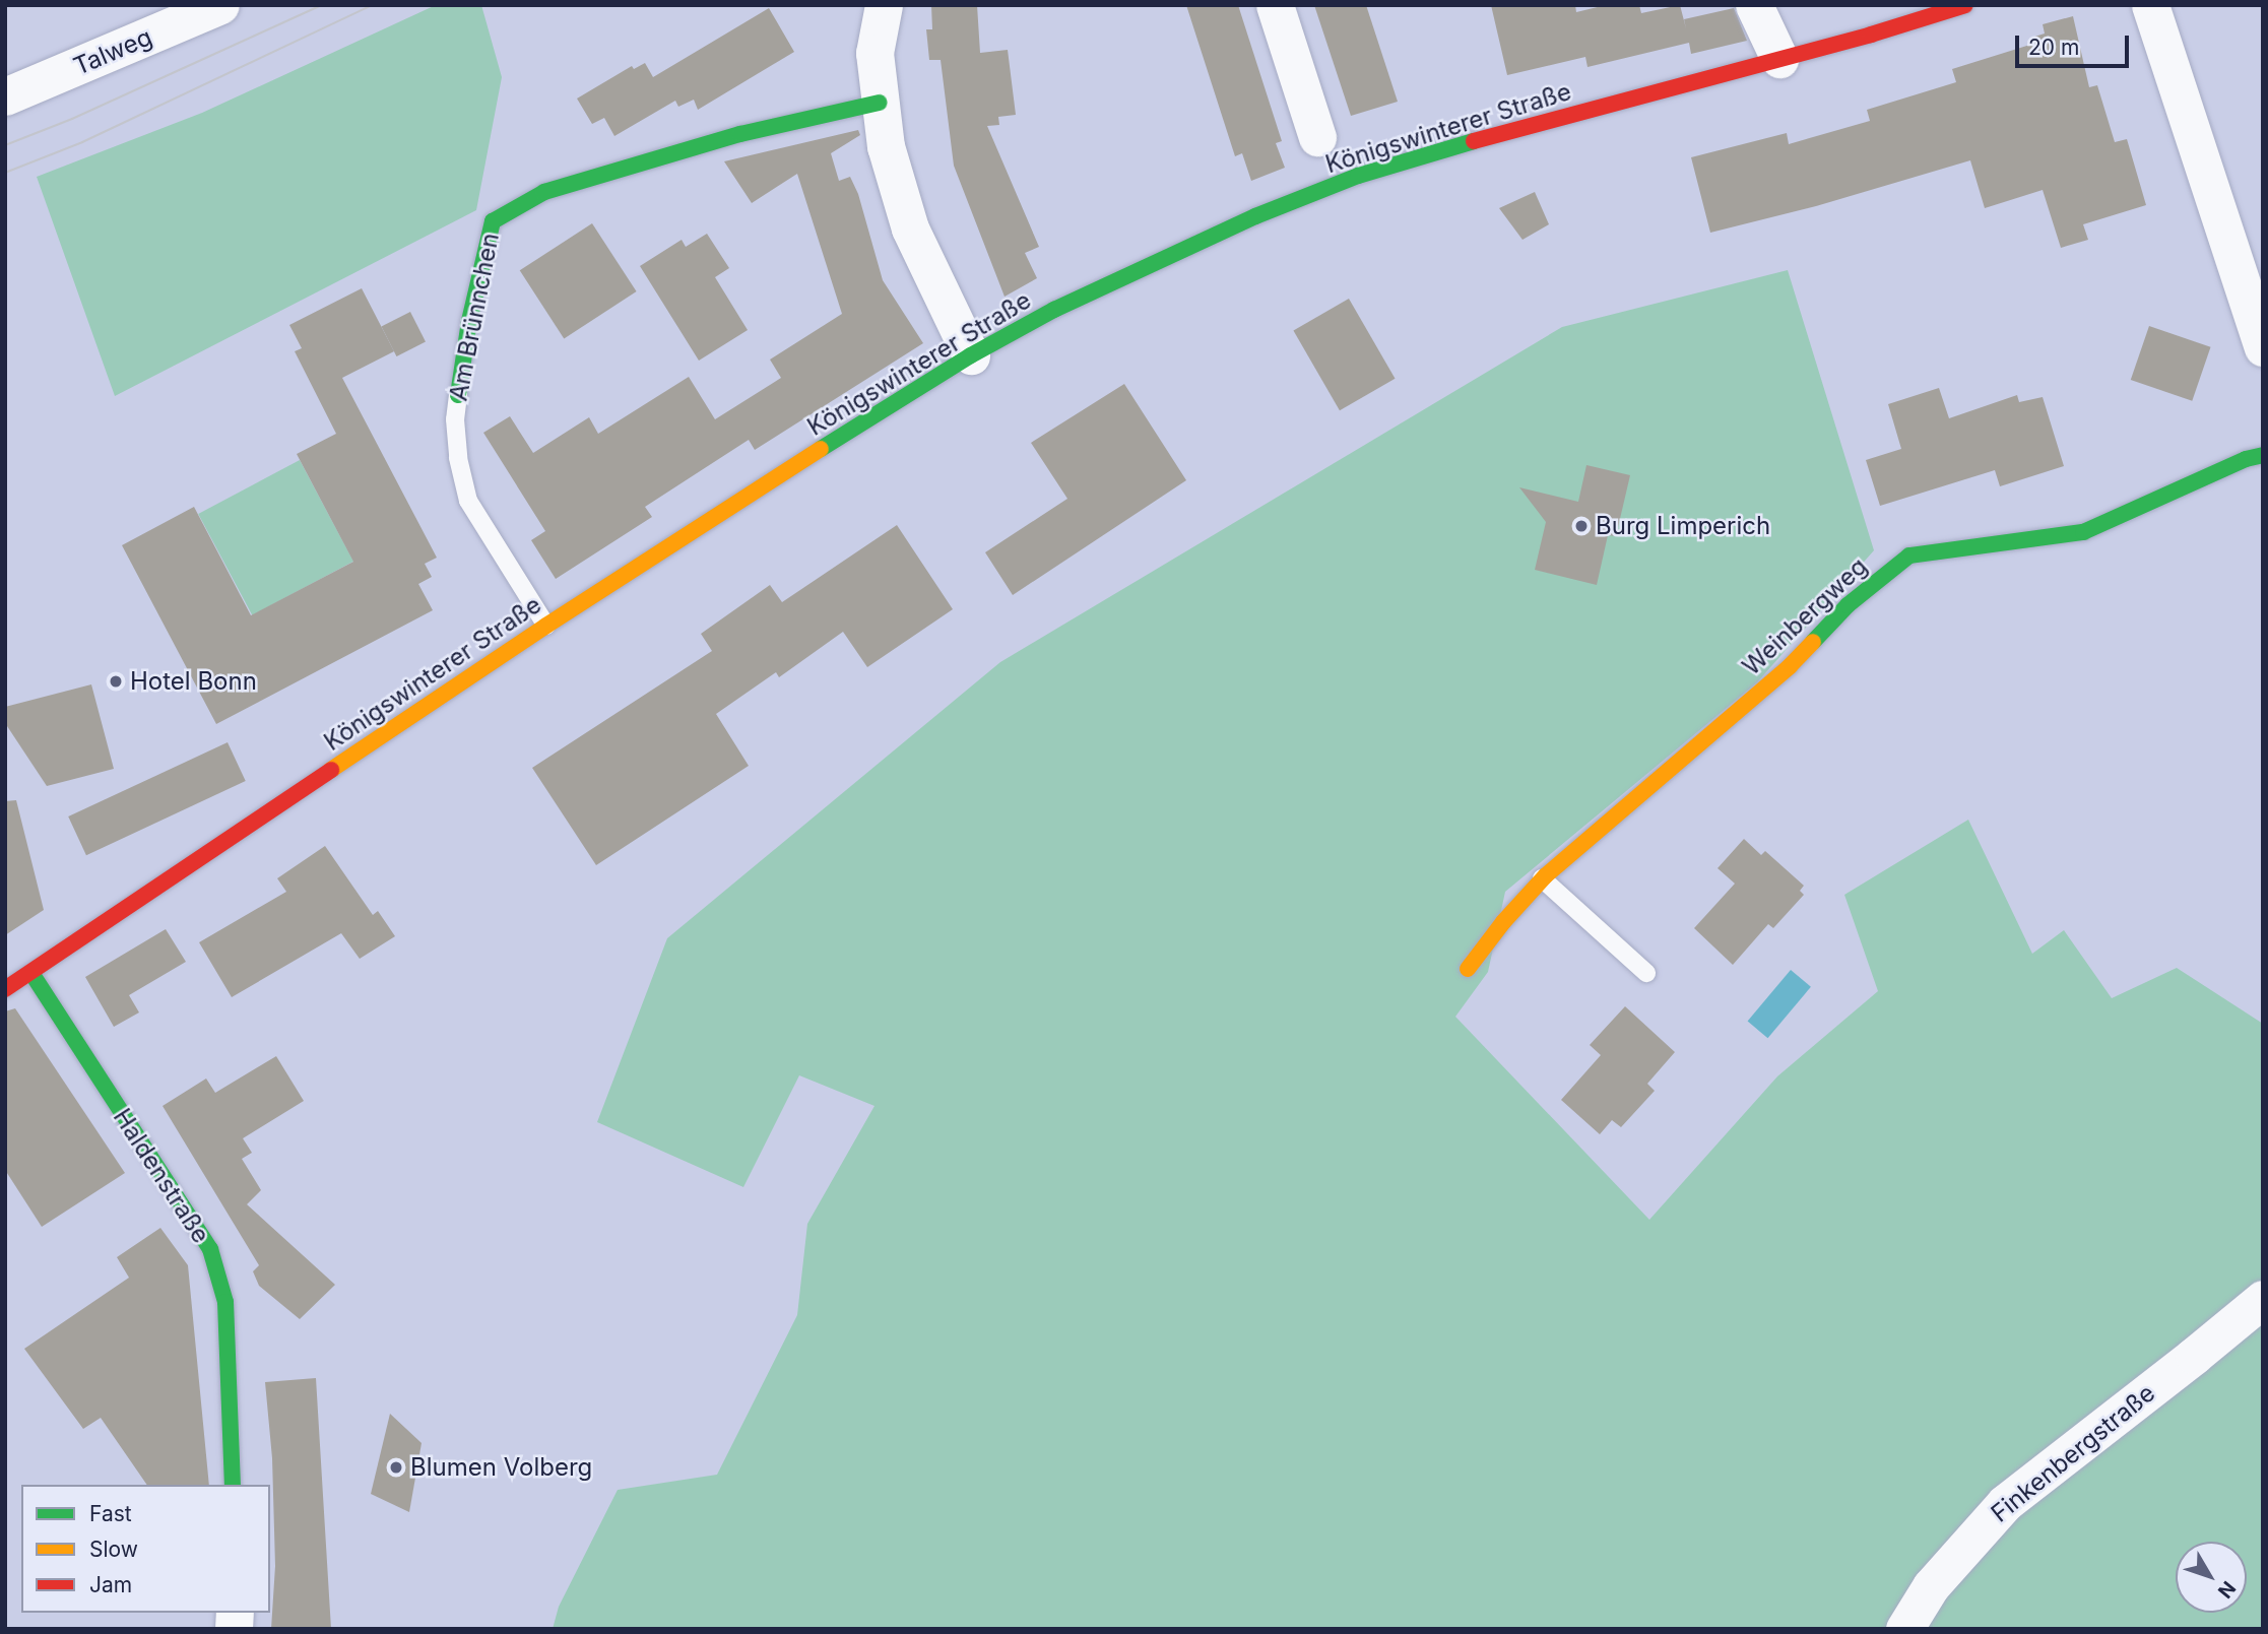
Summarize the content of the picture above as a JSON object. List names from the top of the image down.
{
  "streets": {
    "main road": [
      "Königswinterer Straße",
      "Am Brünnchen",
      "Weinbergweg",
      "Haldenstraße"
    ],
    "street": ["Talweg", "Finkenbergstraße"]
  },
  "crossings": [
    ["Königswinterer Straße", "Am Brünnchen"],
    ["Königswinterer Straße", "Haldenstraße"]
  ],
  "places": ["Burg Limperich", "Hotel Bonn", "Blumen Volberg"],
  "legend": ["Fast", "Slow", "Jam"],
  "scale_bar": "20 m",
  "north": "bottom right"
}
